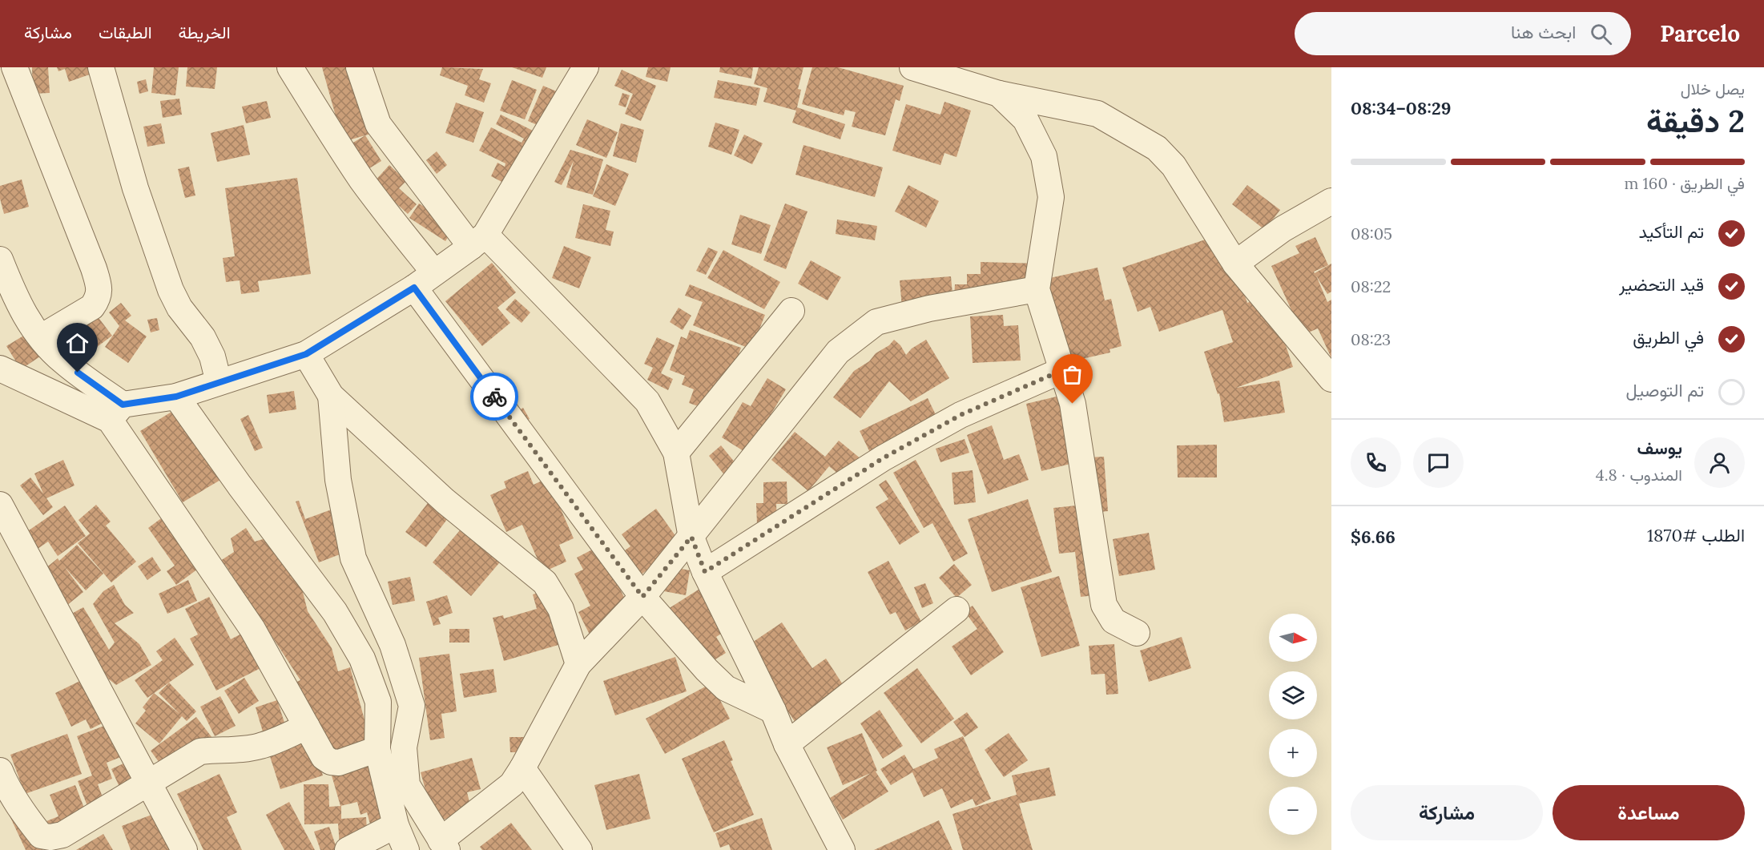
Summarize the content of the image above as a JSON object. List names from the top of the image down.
{
  "north": "right",
  "page": {
    "header": "Parcelo",
    "search": "ابحث هنا",
    "nav": ["الخريطة", "الطبقات", "مشاركة"],
    "heading": ["2 دقيقة", "يصل خلال", "08:29–08:34"],
    "panel": [
      "يوسف",
      "المندوب · 4.8",
      "الطلب #1870",
      "$6.66"
    ],
    "bar": "في الطريق · 160 m",
    "list": [
      ["تم التأكيد", "08:05"],
      ["قيد التحضير", "08:22"],
      ["في الطريق", "08:23"],
      "تم التوصيل"
    ],
    "map_buttons": ["+", "−"],
    "buttons": ["مساعدة", "مشاركة"]
  }
}
